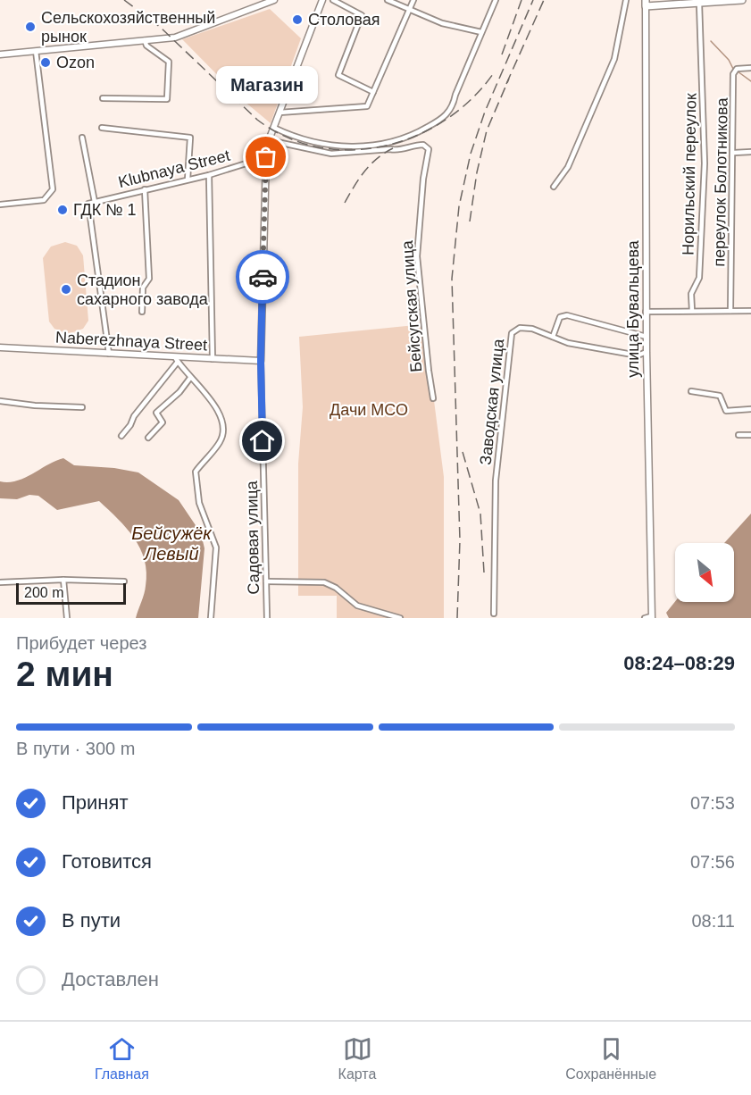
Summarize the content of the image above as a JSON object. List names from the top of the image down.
{
  "streets": {
    "street": [
      "Klubnaya Street",
      "Норильский переулок",
      "переулок Болотникова",
      "Бейсугская улица",
      "улица Бувальцева",
      "Naberezhnaya Street",
      "Заводская улица",
      "Садовая улица"
    ]
  },
  "crossings": [
    ["улица Бувальцева", "Заводская улица"],
    ["Naberezhnaya Street", "Садовая улица"]
  ],
  "water": ["Бейсужёк Левый"],
  "parks": ["Дачи МСО"],
  "places": [
    "Столовая",
    "Сельскохозяйственный рынок",
    "Ozon",
    "Магазин",
    "ГДК № 1",
    "Стадион сахарного завода"
  ],
  "scale_bar": "200 m",
  "north": "bottom right",
  "page": {
    "bubble": "Магазин",
    "scale": "200 m",
    "heading": ["2 мин", "Прибудет через", "08:24–08:29"],
    "bar": "В пути · 300 m",
    "list": [
      ["Принят", "07:53"],
      ["Готовится", "07:56"],
      ["В пути", "08:11"],
      "Доставлен"
    ],
    "tabs": ["Главная", "Карта", "Сохранённые"]
  }
}
